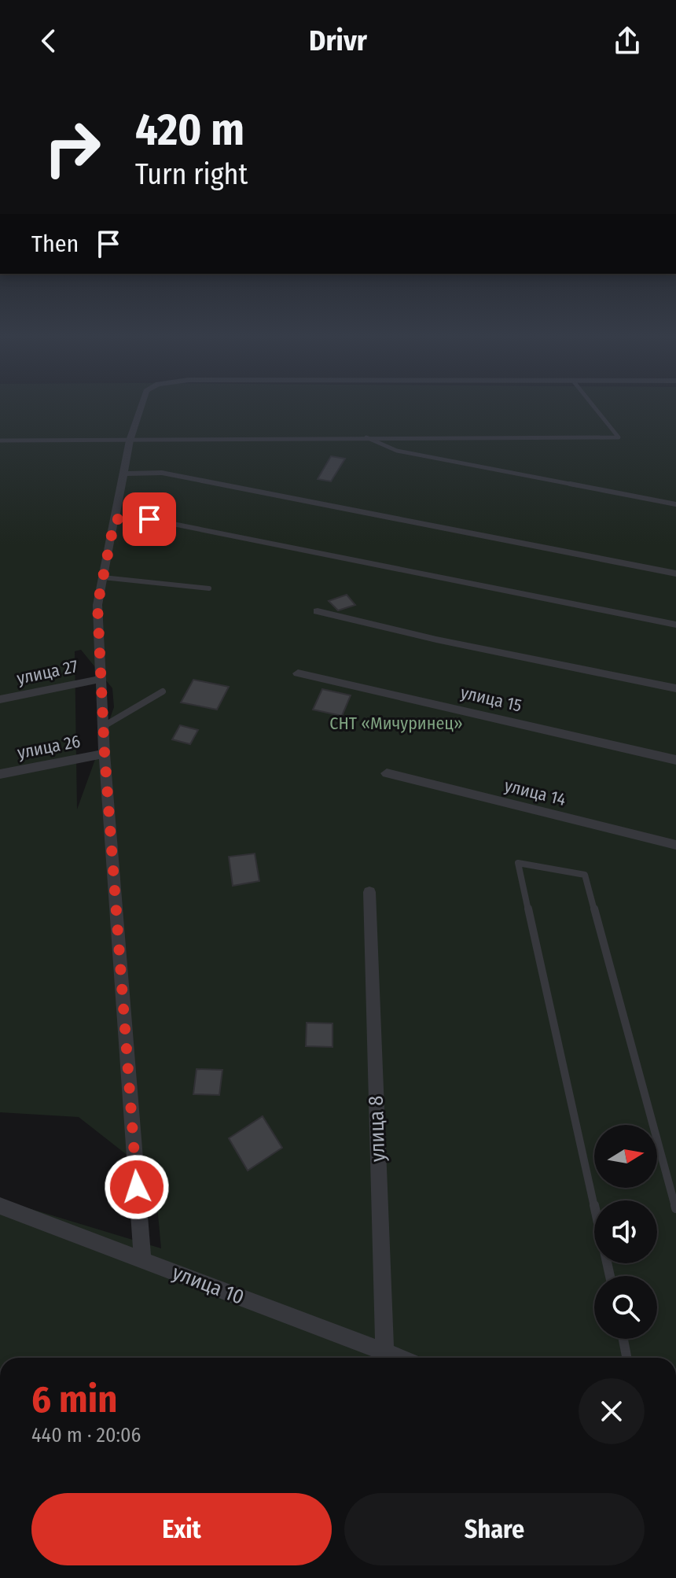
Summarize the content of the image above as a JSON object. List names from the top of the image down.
{
  "streets": {
    "street": [
      "улица 27",
      "улица 15",
      "улица 26",
      "улица 14",
      "улица 8",
      "улица 10"
    ]
  },
  "crossings": [
    ["улица 8", "улица 10"]
  ],
  "parks": ["СНТ «Мичуринец»"],
  "north": "right",
  "page": {
    "header": "Drivr",
    "turn": ["420 m", "Turn right"],
    "then": "Then",
    "heading": ["6 min", "440 m · 20:06"],
    "buttons": ["Exit", "Share"]
  }
}
